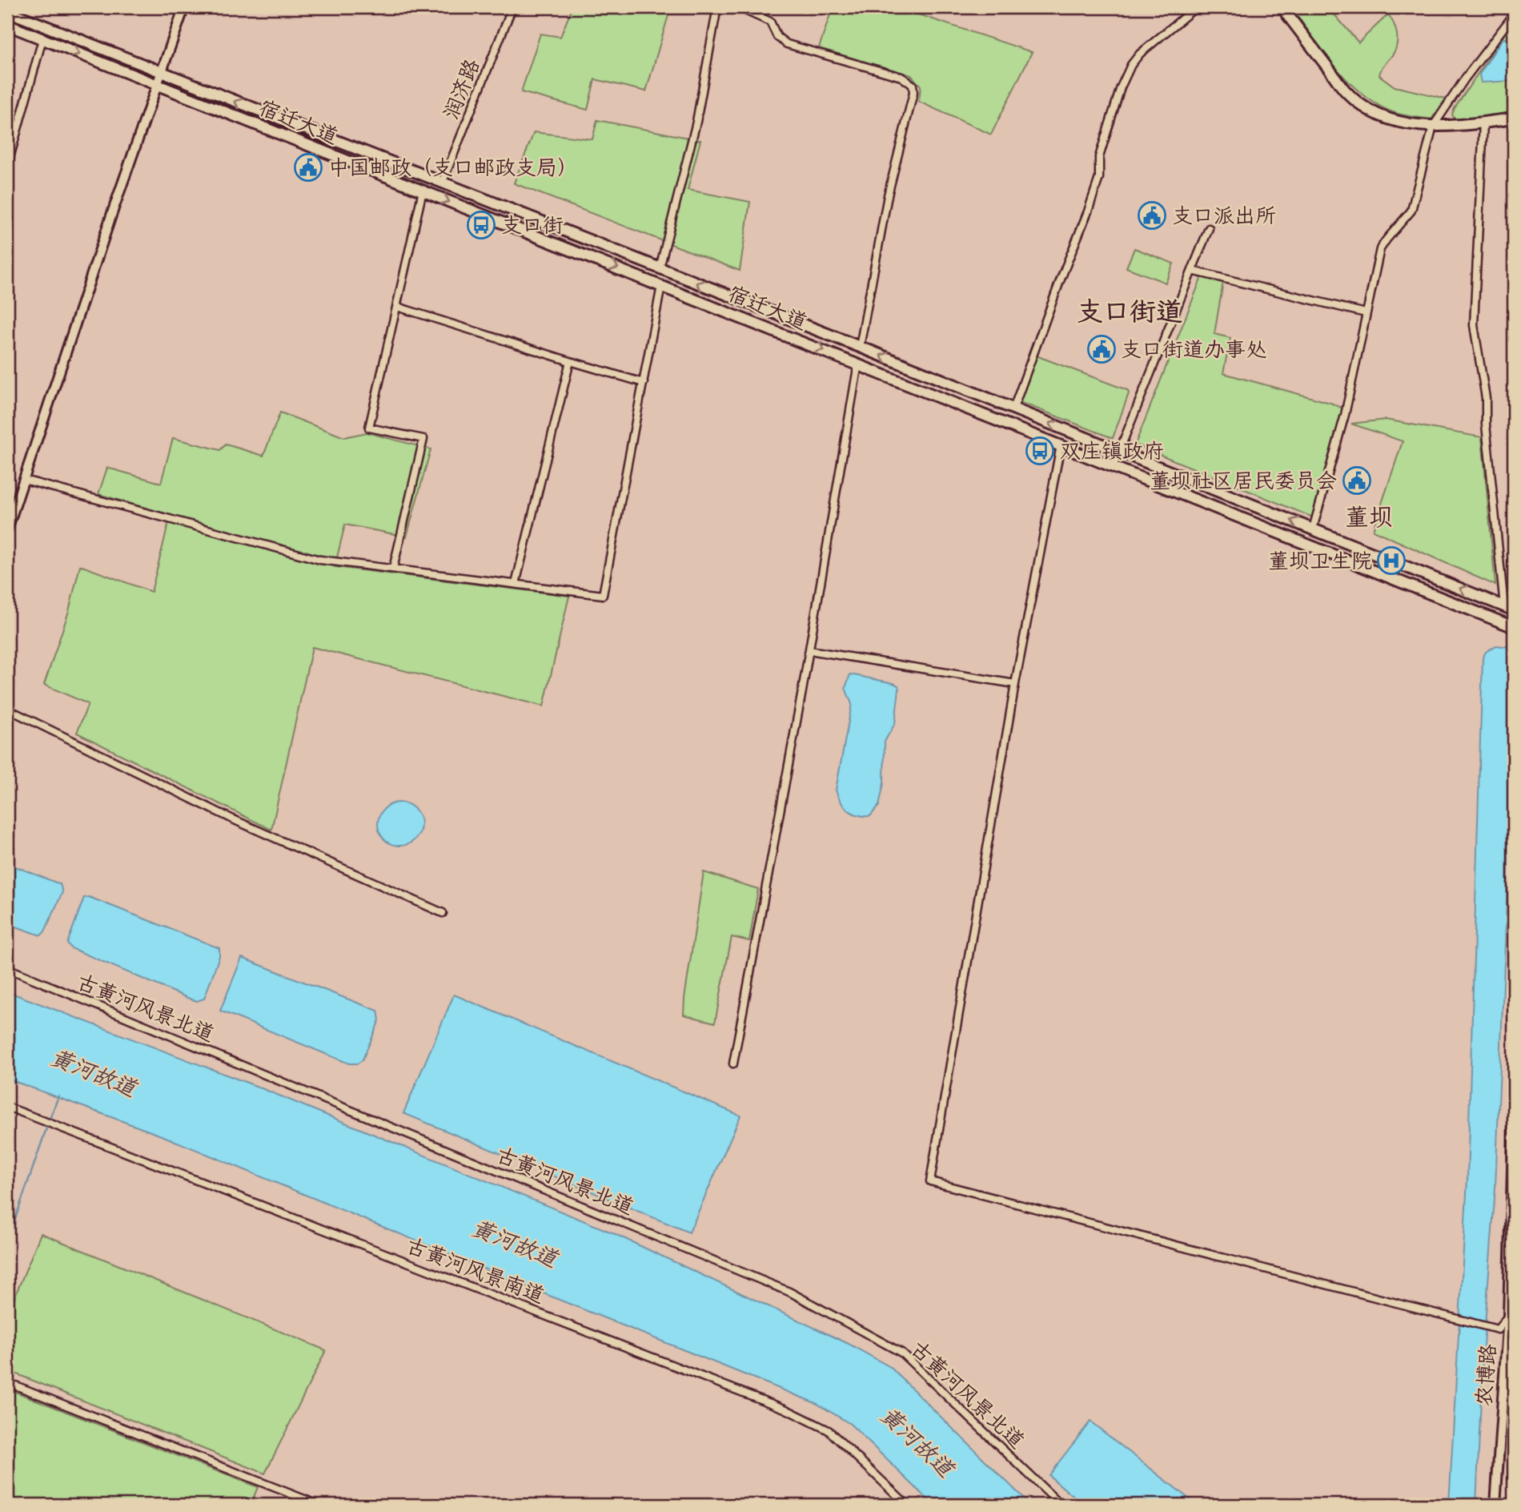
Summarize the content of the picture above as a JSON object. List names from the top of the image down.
{
  "streets": {
    "main road": ["宿迁大道"],
    "street": [
      "润济路",
      "古黄河风景北道",
      "古黄河风景南道",
      "农博路"
    ]
  },
  "crossings": [
    ["润济路", "宿迁大道"]
  ],
  "districts": ["支口街道", "董坝"],
  "water": ["黄河故道"],
  "places": {
    "public building": [
      "中国邮政（支口邮政支局）",
      "支口派出所",
      "支口街道办事处",
      "董坝社区居民委员会"
    ],
    "bus stop": ["支口街", "双庄镇政府"],
    "hospital": ["董坝卫生院"]
  }
}
